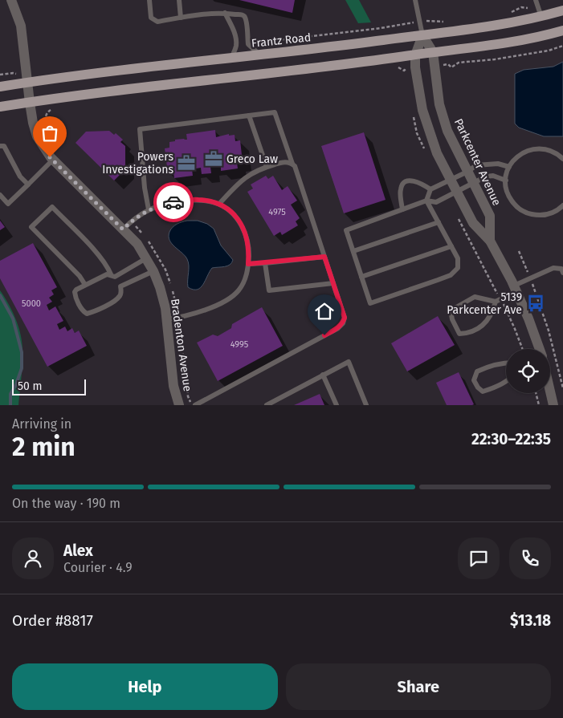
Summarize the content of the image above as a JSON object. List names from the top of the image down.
{
  "streets": {
    "main road": ["Frantz Road"],
    "street": ["Parkcenter Avenue", "Bradenton Avenue"]
  },
  "crossings": [
    ["Frantz Road", "Parkcenter Avenue"],
    ["Frantz Road", "Bradenton Avenue"]
  ],
  "places": {
    "office": ["Greco Law", "Powers Investigations"],
    "bus stop": ["5139 Parkcenter Ave"]
  },
  "house_numbers": ["4975", "5000", "4995"],
  "scale_bar": "50 m",
  "page": {
    "scale": "50 m",
    "heading": ["2 min", "Arriving in", "22:30–22:35"],
    "panel": [
      "Alex",
      "Courier · 4.9",
      "Order #8817",
      "$13.18"
    ],
    "bar": "On the way · 190 m",
    "buttons": ["Help", "Share"]
  }
}
